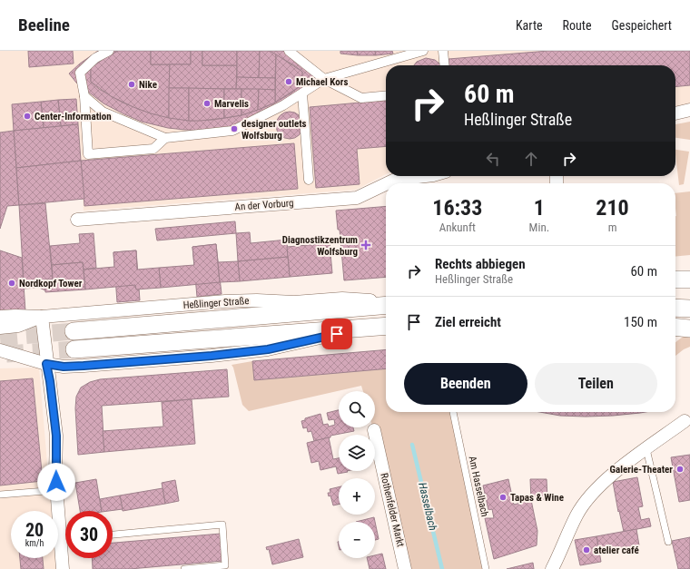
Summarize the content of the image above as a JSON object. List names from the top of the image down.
{
  "streets": {
    "main road": ["Heßlinger Straße"],
    "street": ["An der Vorburg", "Rothenfelder Markt"],
    "lane": ["Am Hasselbach"]
  },
  "water": ["Hasselbach"],
  "places": {
    "other": [
      "Michael Kors",
      "Nike",
      "Marvelis",
      "Center-Information",
      "designer outlets Wolfsburg",
      "Nordkopf Tower",
      "Galerie-Theater",
      "Tapas & Wine",
      "atelier café"
    ],
    "health": ["Diagnostikzentrum Wolfsburg"]
  },
  "page": {
    "header": "Beeline",
    "nav": ["Karte", "Route", "Gespeichert"],
    "turn": ["60 m", "Heßlinger Straße"],
    "eta": [
      "16:33",
      "Ankunft",
      "1",
      "Min.",
      "210",
      "m"
    ],
    "list": [
      {
        "name": "Rechts abbiegen",
        "note": "Heßlinger Straße",
        "value": "60 m"
      },
      {
        "name": "Ziel erreicht",
        "value": "150 m"
      }
    ],
    "buttons": ["Beenden", "Teilen"],
    "map_buttons": ["+", "−"],
    "speed": "20 km/h",
    "limit": "30"
  }
}
